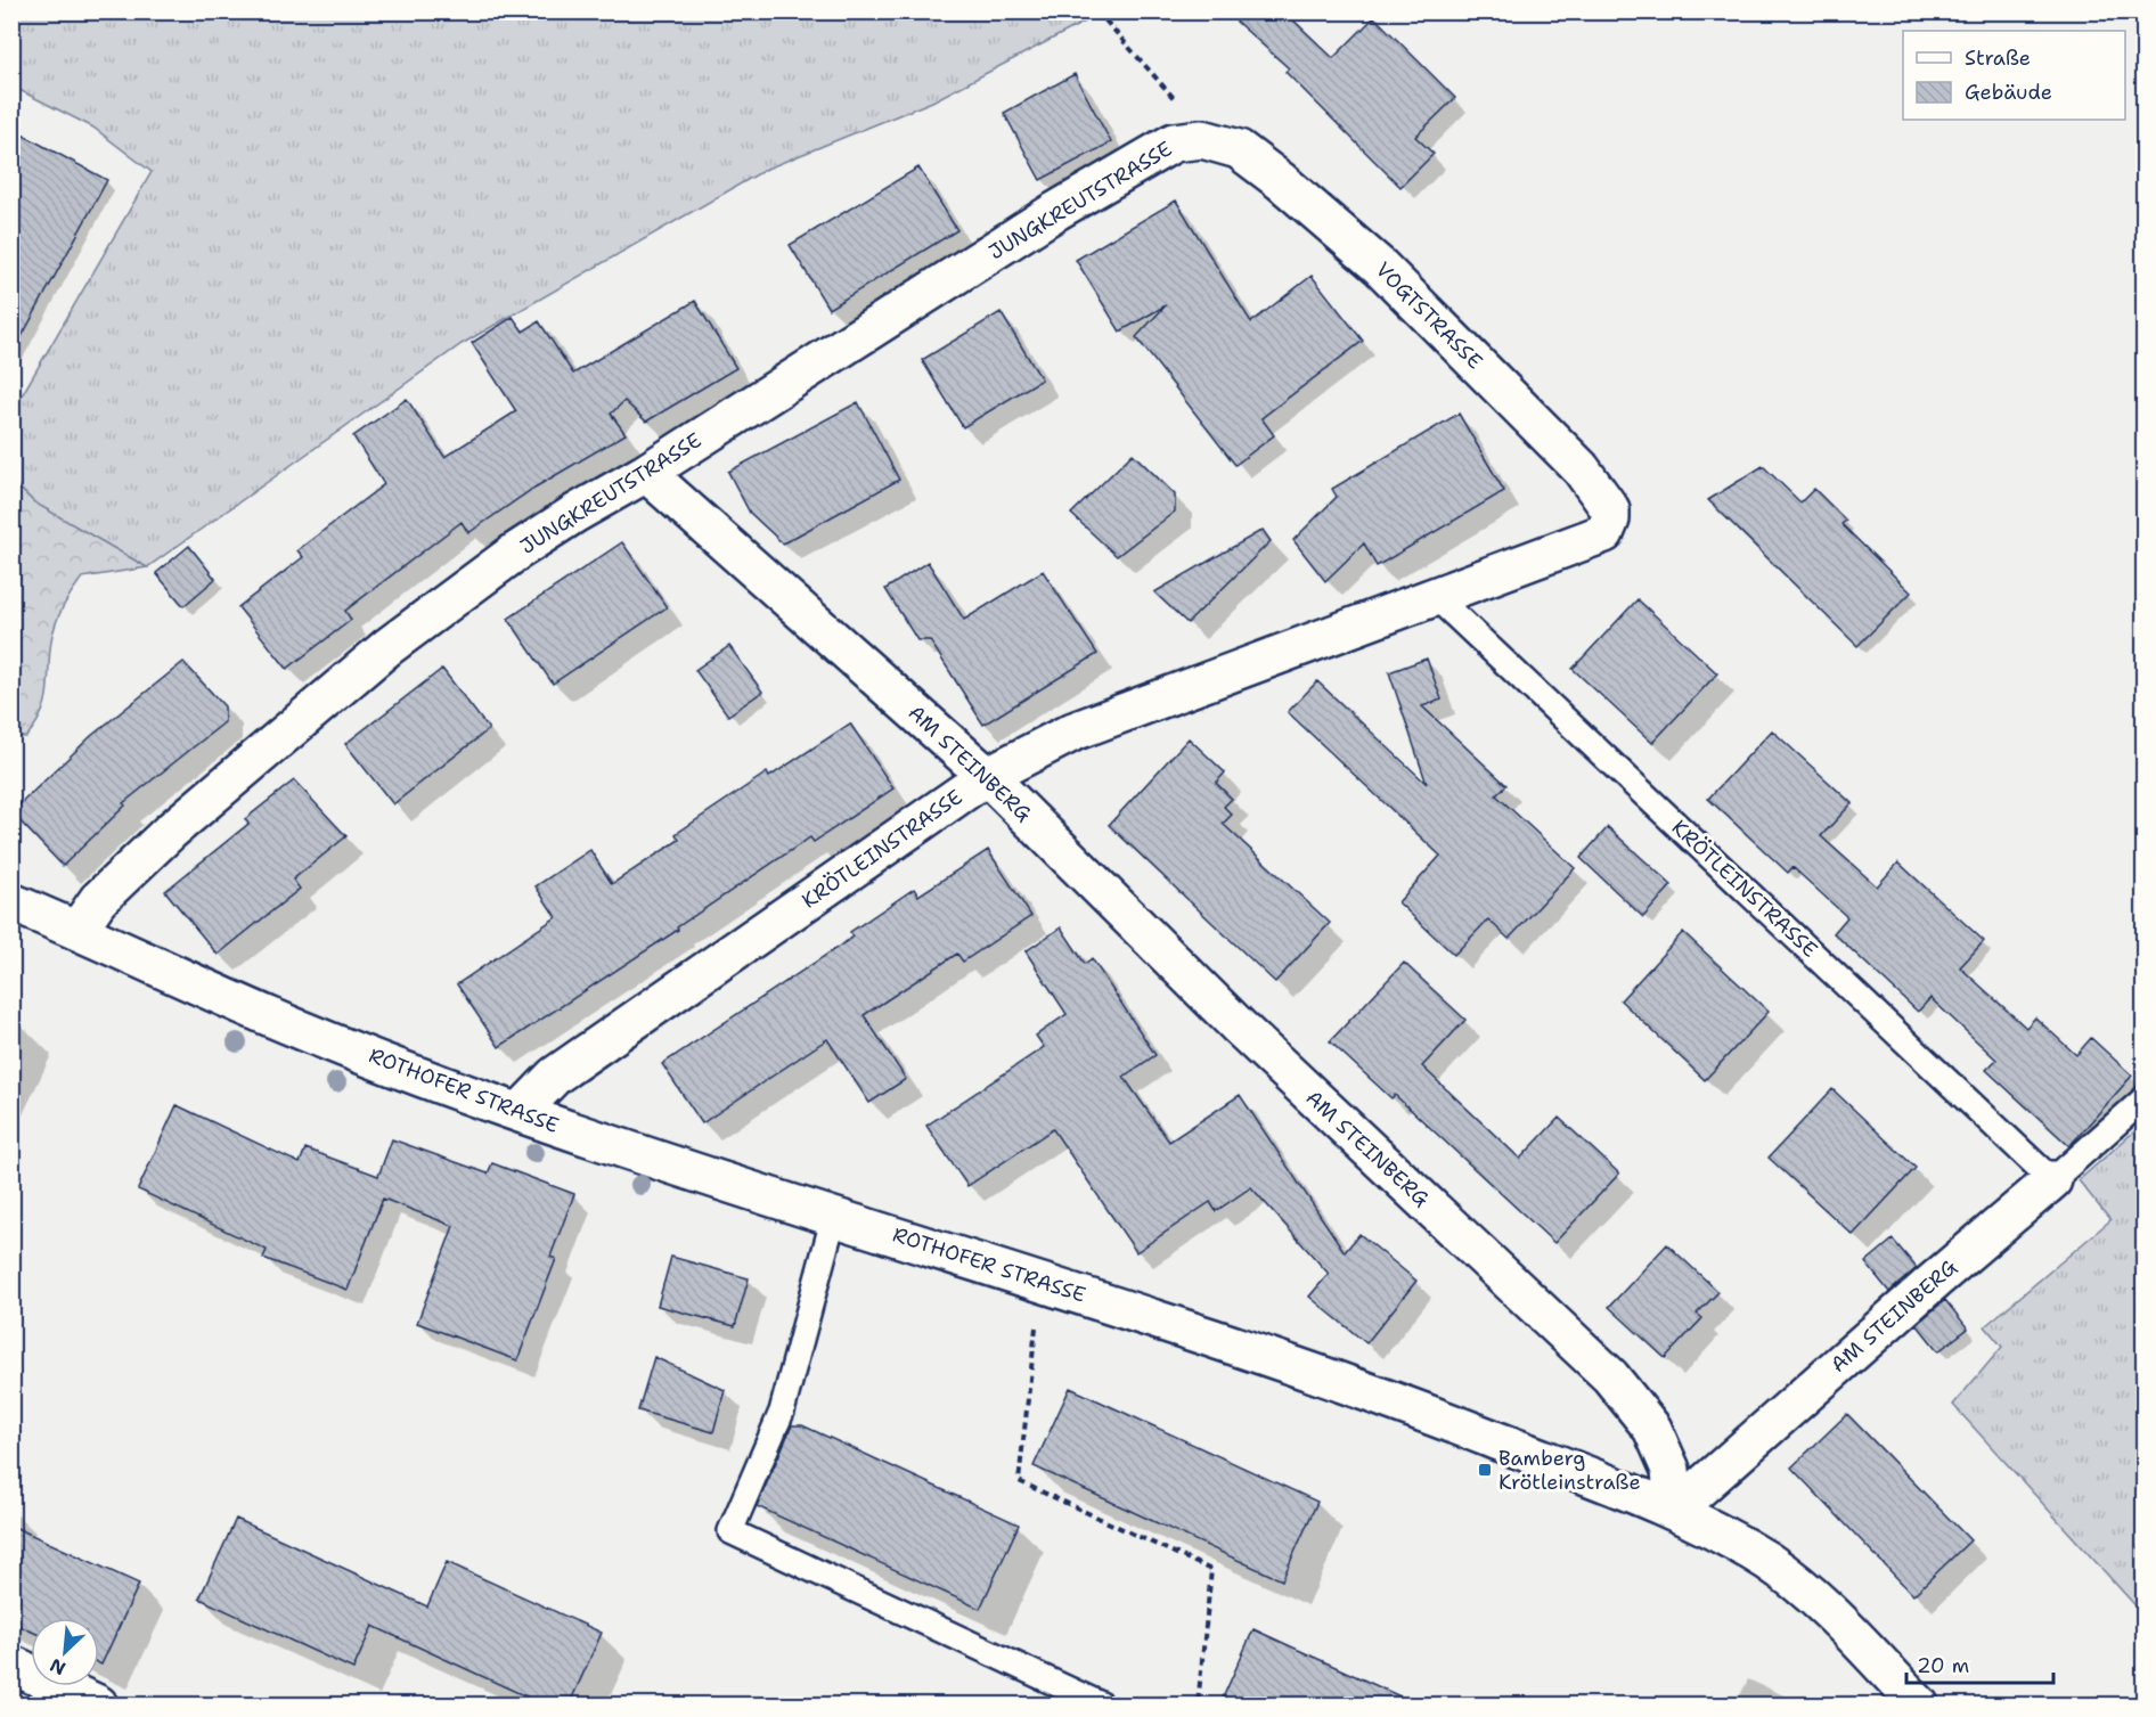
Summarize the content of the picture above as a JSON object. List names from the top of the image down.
{
  "streets": {
    "street": [
      "JUNGKREUTSTRASSE",
      "VOGTSTRASSE",
      "AM STEINBERG",
      "KRÖTLEINSTRASSE",
      "ROTHOFER STRASSE"
    ]
  },
  "crossings": [
    ["JUNGKREUTSTRASSE", "VOGTSTRASSE"],
    ["JUNGKREUTSTRASSE", "AM STEINBERG"],
    ["JUNGKREUTSTRASSE", "ROTHOFER STRASSE"],
    ["VOGTSTRASSE", "KRÖTLEINSTRASSE"],
    ["AM STEINBERG", "KRÖTLEINSTRASSE"],
    ["AM STEINBERG", "ROTHOFER STRASSE"],
    ["KRÖTLEINSTRASSE", "ROTHOFER STRASSE"]
  ],
  "places": {
    "transit": ["Bamberg Krötleinstraße"]
  },
  "legend": ["Straße", "Gebäude"],
  "scale_bar": "20 m",
  "north": "bottom left"
}
